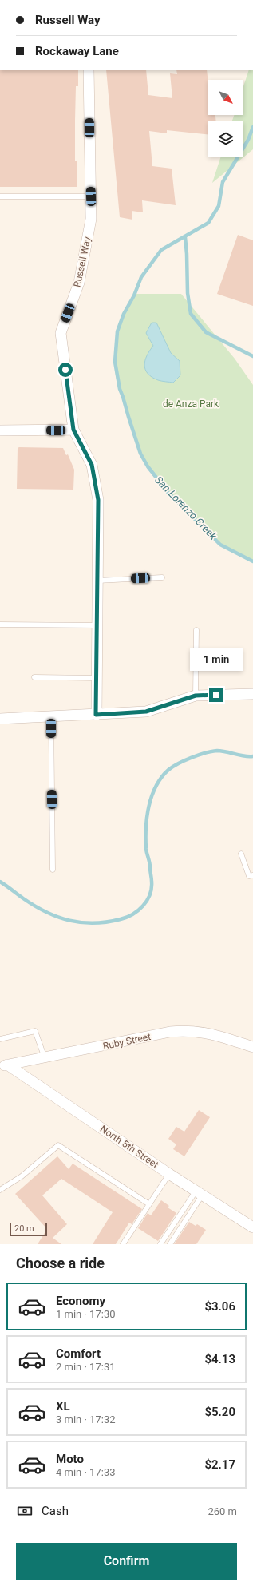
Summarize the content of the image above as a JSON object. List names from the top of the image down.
{
  "streets": {
    "street": ["Russell Way", "Ruby Street", "North 5th Street"]
  },
  "crossings": [
    ["Ruby Street", "North 5th Street"]
  ],
  "water": ["San Lorenzo Creek"],
  "parks": ["de Anza Park"],
  "scale_bar": "20 m",
  "north": "bottom right",
  "page": {
    "banner": ["Russell Way", "Rockaway Lane"],
    "bubble": "1 min",
    "scale": "20 m",
    "heading": "Choose a ride",
    "list": [
      {
        "name": "Economy",
        "note": "1 min · 17:30",
        "value": "$3.06"
      },
      {
        "name": "Comfort",
        "note": "2 min · 17:31",
        "value": "$4.13"
      },
      {
        "name": "XL",
        "note": "3 min · 17:32",
        "value": "$5.20"
      },
      {
        "name": "Moto",
        "note": "4 min · 17:33",
        "value": "$2.17"
      }
    ],
    "pay": ["Cash", "260 m"],
    "buttons": "Confirm"
  }
}
